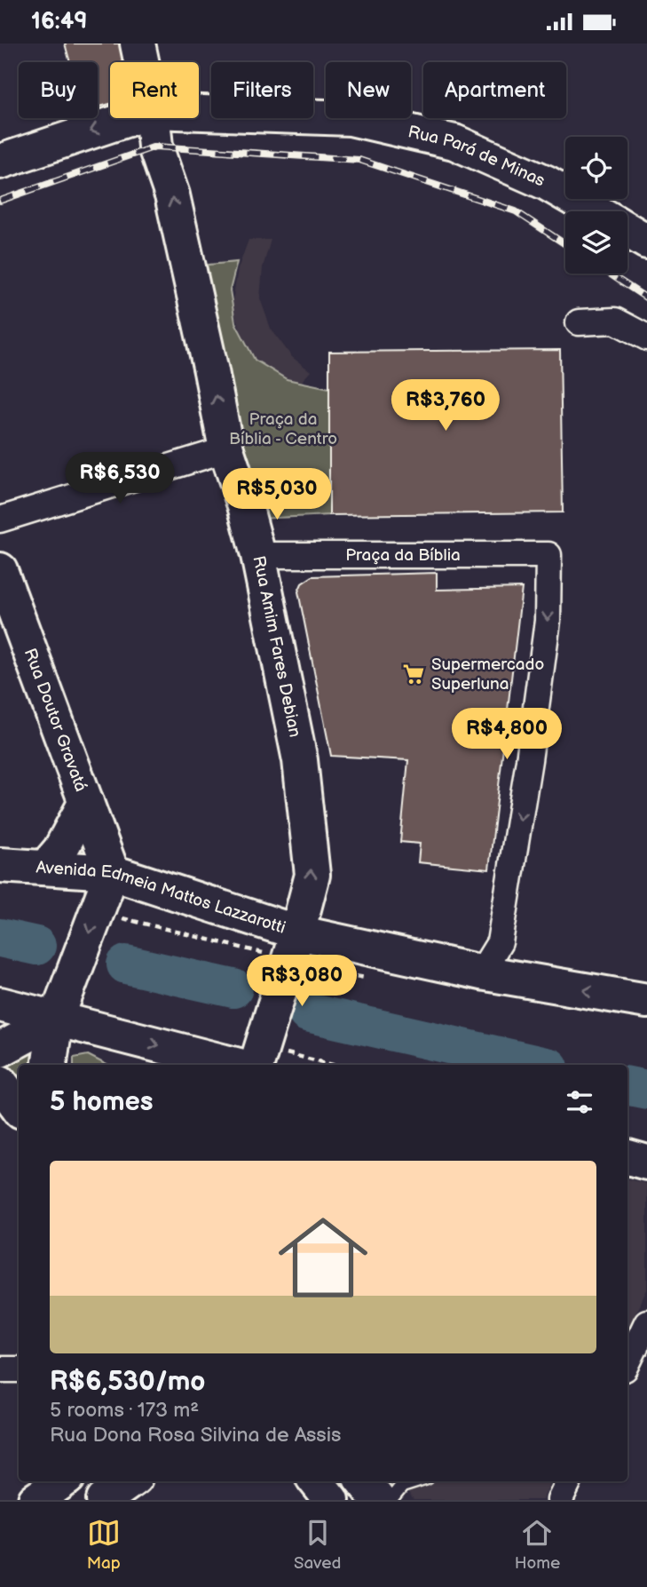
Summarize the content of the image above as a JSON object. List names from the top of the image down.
{
  "streets": {
    "main road": [
      "Rua Pará de Minas",
      "Rua Amim Fares Debian",
      "Rua Doutor Gravatá",
      "Avenida Edmeia Mattos Lazzarotti"
    ],
    "street": ["Praça da Bíblia"]
  },
  "crossings": [
    ["Praça da Bíblia", "Rua Amim Fares Debian"],
    ["Praça da Bíblia", "Avenida Edmeia Mattos Lazzarotti"],
    ["Rua Amim Fares Debian", "Avenida Edmeia Mattos Lazzarotti"],
    ["Rua Doutor Gravatá", "Avenida Edmeia Mattos Lazzarotti"]
  ],
  "one_way": ["Rua Amim Fares Debian"],
  "parks": ["Praça da Bíblia - Centro"],
  "places": {
    "supermarket": ["Supermercado Superluna"]
  },
  "page": {
    "status": "16:49",
    "chip": [
      "Buy",
      "Rent",
      "Filters",
      "New",
      "Apartment"
    ],
    "price": [
      "R$3,760",
      "R$6,530",
      "R$5,030",
      "R$4,800",
      "R$3,080"
    ],
    "heading": "5 homes",
    "list": [
      {
        "name": "R$6,530/mo",
        "note": "5 rooms · 173 m² · Rua Dona Rosa Silvina de Assis"
      }
    ],
    "tabs": ["Map", "Saved", "Home"]
  }
}
